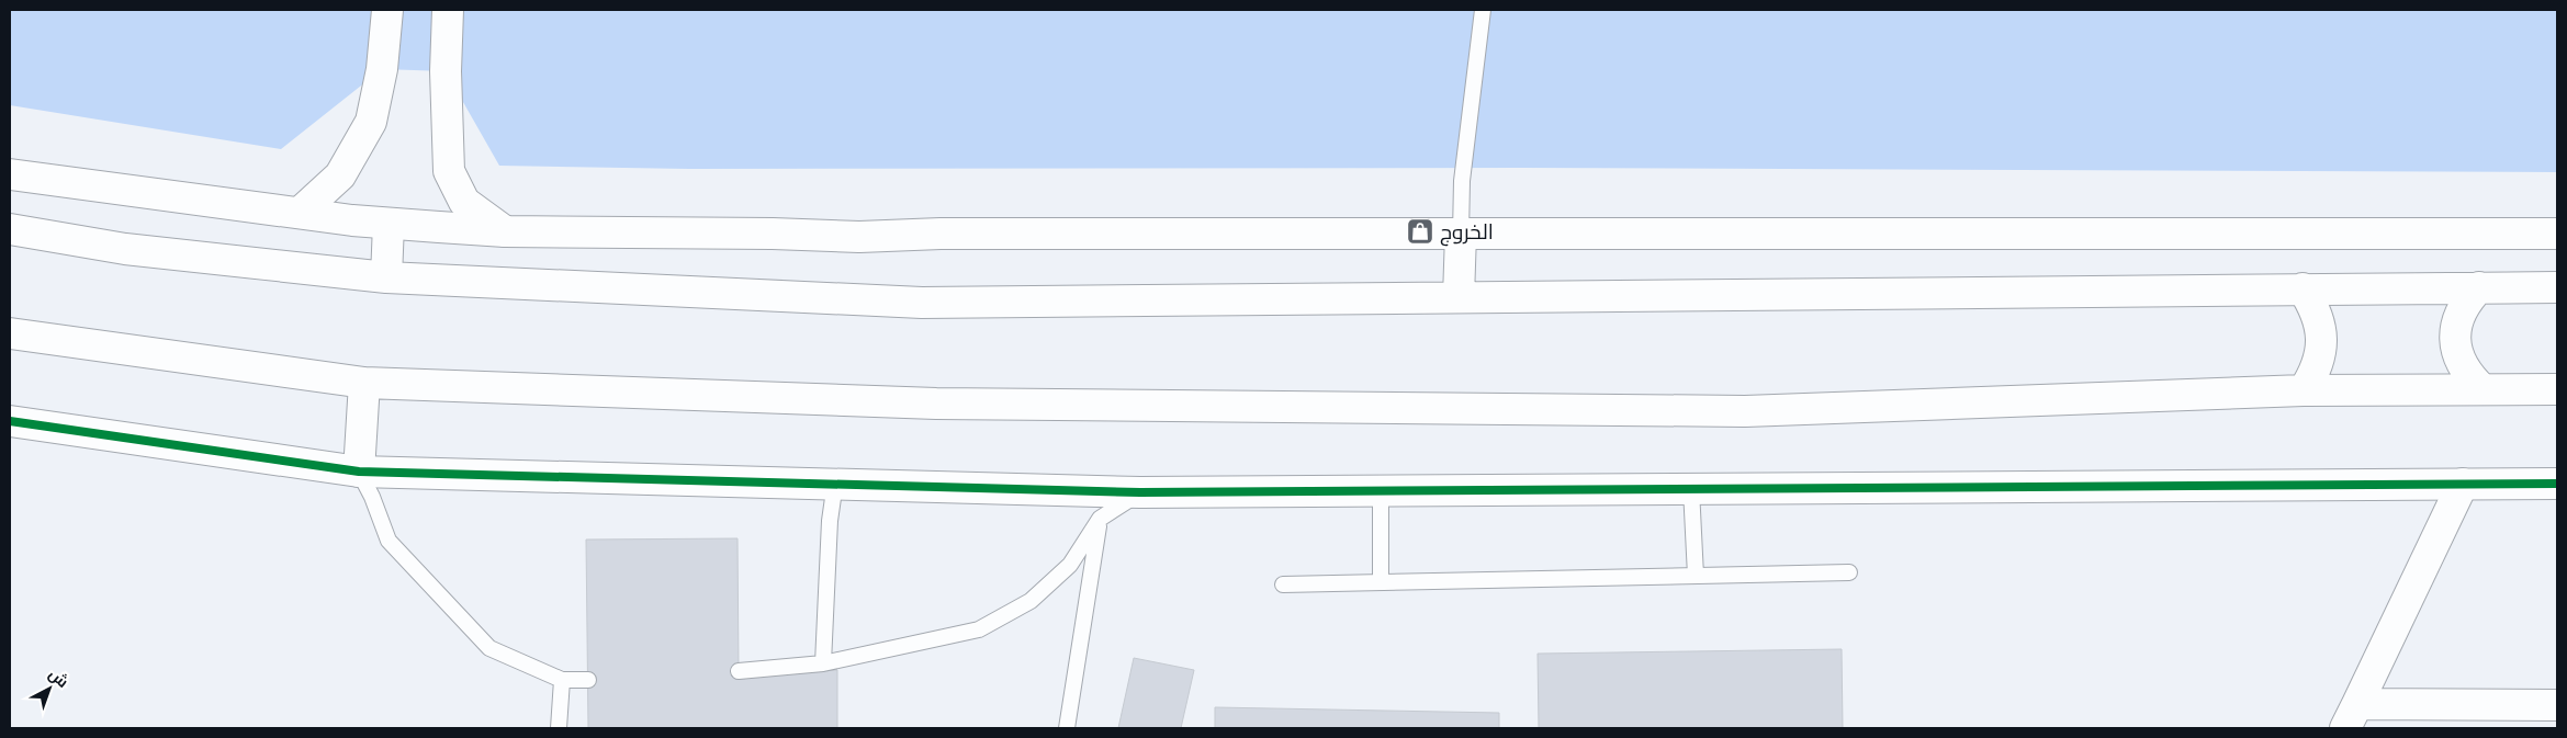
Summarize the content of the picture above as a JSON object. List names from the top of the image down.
{
  "places": {
    "shop": ["الخروج"]
  },
  "north": "top right"
}
